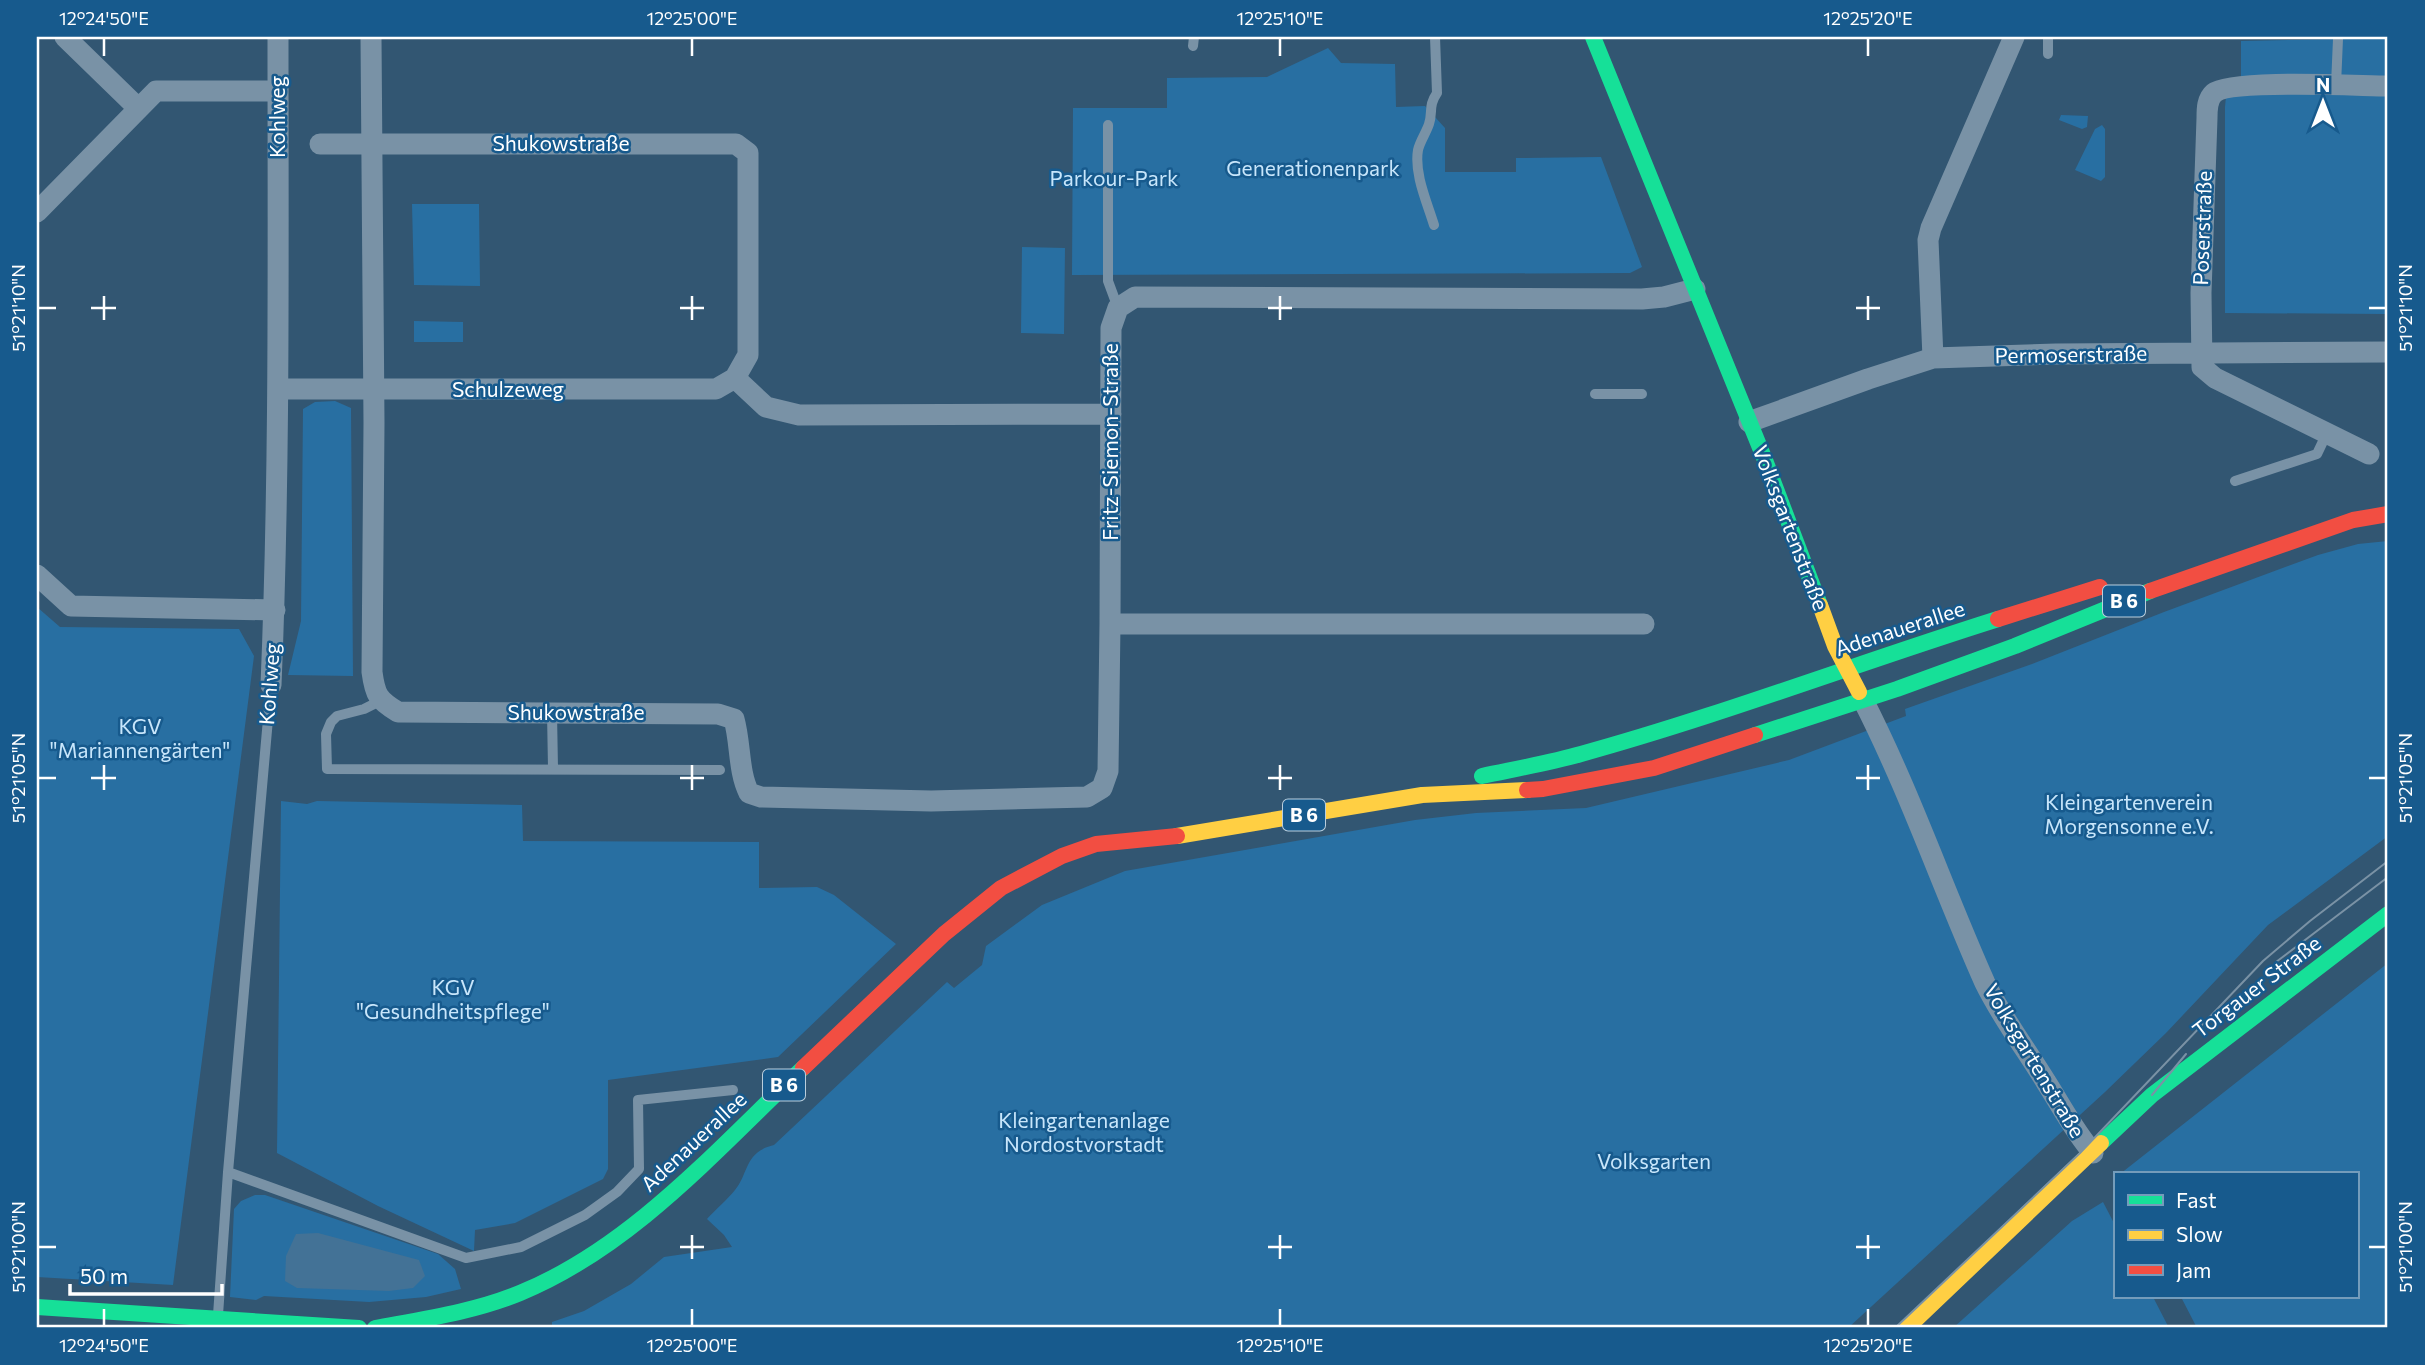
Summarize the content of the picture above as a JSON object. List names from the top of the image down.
{
  "streets": {
    "main road": [
      "Volksgartenstraße",
      "B 6",
      "Adenauerallee",
      "Torgauer Straße"
    ],
    "street": [
      "Kohlweg",
      "Shukowstraße",
      "Poserstraße",
      "Permoserstraße",
      "Schulzeweg",
      "Fritz-Siemon-Straße"
    ]
  },
  "crossings": [
    ["Kohlweg", "Schulzeweg"],
    ["Shukowstraße", "Schulzeweg"],
    ["Shukowstraße", "Fritz-Siemon-Straße"],
    ["Poserstraße", "Permoserstraße"],
    ["Permoserstraße", "Volksgartenstraße"],
    ["Volksgartenstraße", "Adenauerallee"],
    ["Volksgartenstraße", "Torgauer Straße"]
  ],
  "parks": [
    "Generationenpark",
    "Parkour-Park",
    "KGV \"Mariannengärten\"",
    "Kleingartenverein Morgensonne e.V.",
    "KGV \"Gesundheitspflege\"",
    "Kleingartenanlage Nordostvorstadt",
    "Volksgarten"
  ],
  "legend": ["Fast", "Slow", "Jam"],
  "scale_bar": "50 m",
  "north": "top",
  "coordinates": [
    "12°24'50\"E",
    "12°25'00\"E",
    "12°25'10\"E",
    "12°25'20\"E",
    "51°21'10\"N",
    "51°21'05\"N",
    "51°21'00\"N"
  ]
}
